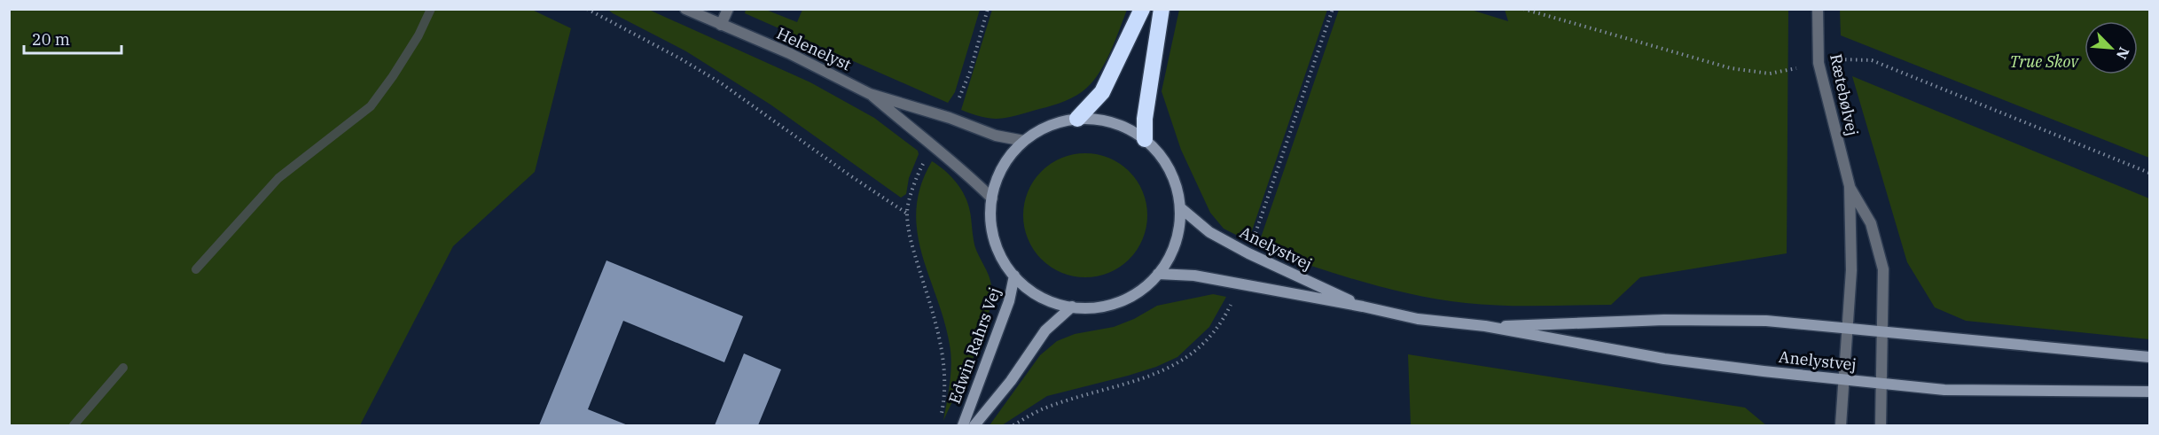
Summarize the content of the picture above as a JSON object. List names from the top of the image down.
{
  "streets": {
    "street": [
      "Helenelyst",
      "Rætebølvej",
      "Anelystvej",
      "Edwin Rahrs Vej"
    ]
  },
  "crossings": [
    ["Helenelyst", "Anelystvej"],
    ["Helenelyst", "Edwin Rahrs Vej"],
    ["Rætebølvej", "Anelystvej"],
    ["Anelystvej", "Edwin Rahrs Vej"]
  ],
  "parks": ["True Skov"],
  "scale_bar": "20 m",
  "north": "bottom right"
}
